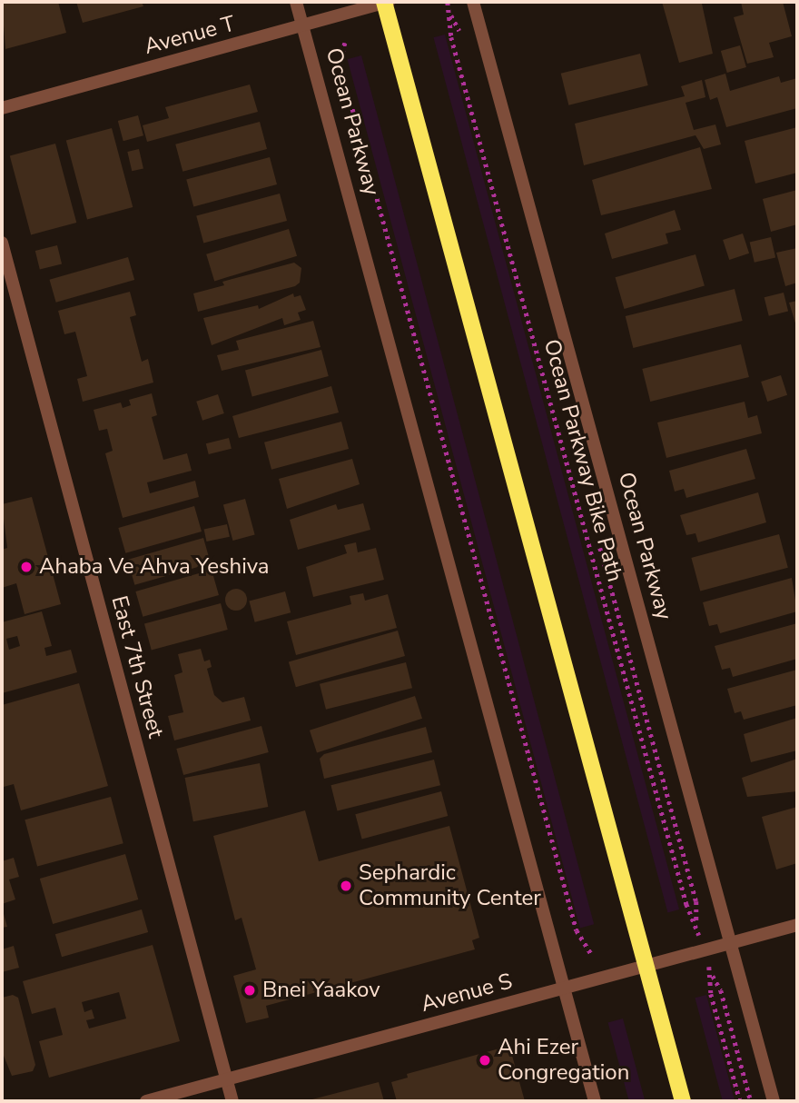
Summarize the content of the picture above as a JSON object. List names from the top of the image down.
{
  "streets": {
    "street": [
      "Avenue T",
      "Ocean Parkway",
      "East 7th Street",
      "Avenue S"
    ],
    "path": ["Ocean Parkway Bike Path"]
  },
  "crossings": [
    ["Avenue T", "Ocean Parkway"],
    ["Ocean Parkway", "Avenue S"],
    ["East 7th Street", "Avenue S"]
  ],
  "places": [
    "Ahaba Ve Ahva Yeshiva",
    "Sephardic Community Center",
    "Bnei Yaakov",
    "Ahi Ezer Congregation"
  ]
}
